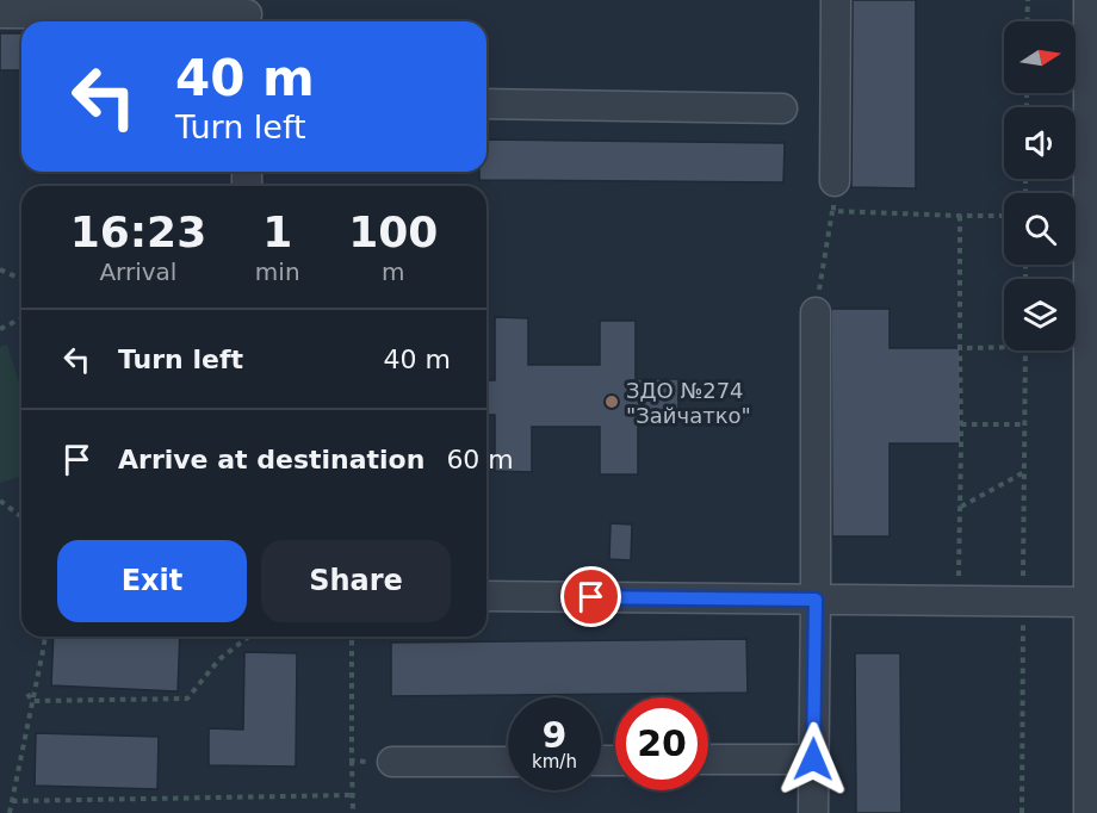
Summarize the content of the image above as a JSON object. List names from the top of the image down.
{
  "places": ["ЗДО №274 \"Зайчатко\""],
  "north": "right",
  "page": {
    "turn": ["40 m", "Turn left"],
    "eta": [
      "16:23",
      "Arrival",
      "1",
      "min",
      "100",
      "m"
    ],
    "list": [
      {
        "name": "Turn left",
        "value": "40 m"
      },
      {
        "name": "Arrive at destination",
        "value": "60 m"
      }
    ],
    "buttons": ["Exit", "Share"],
    "speed": "9 km/h",
    "limit": "20"
  }
}
